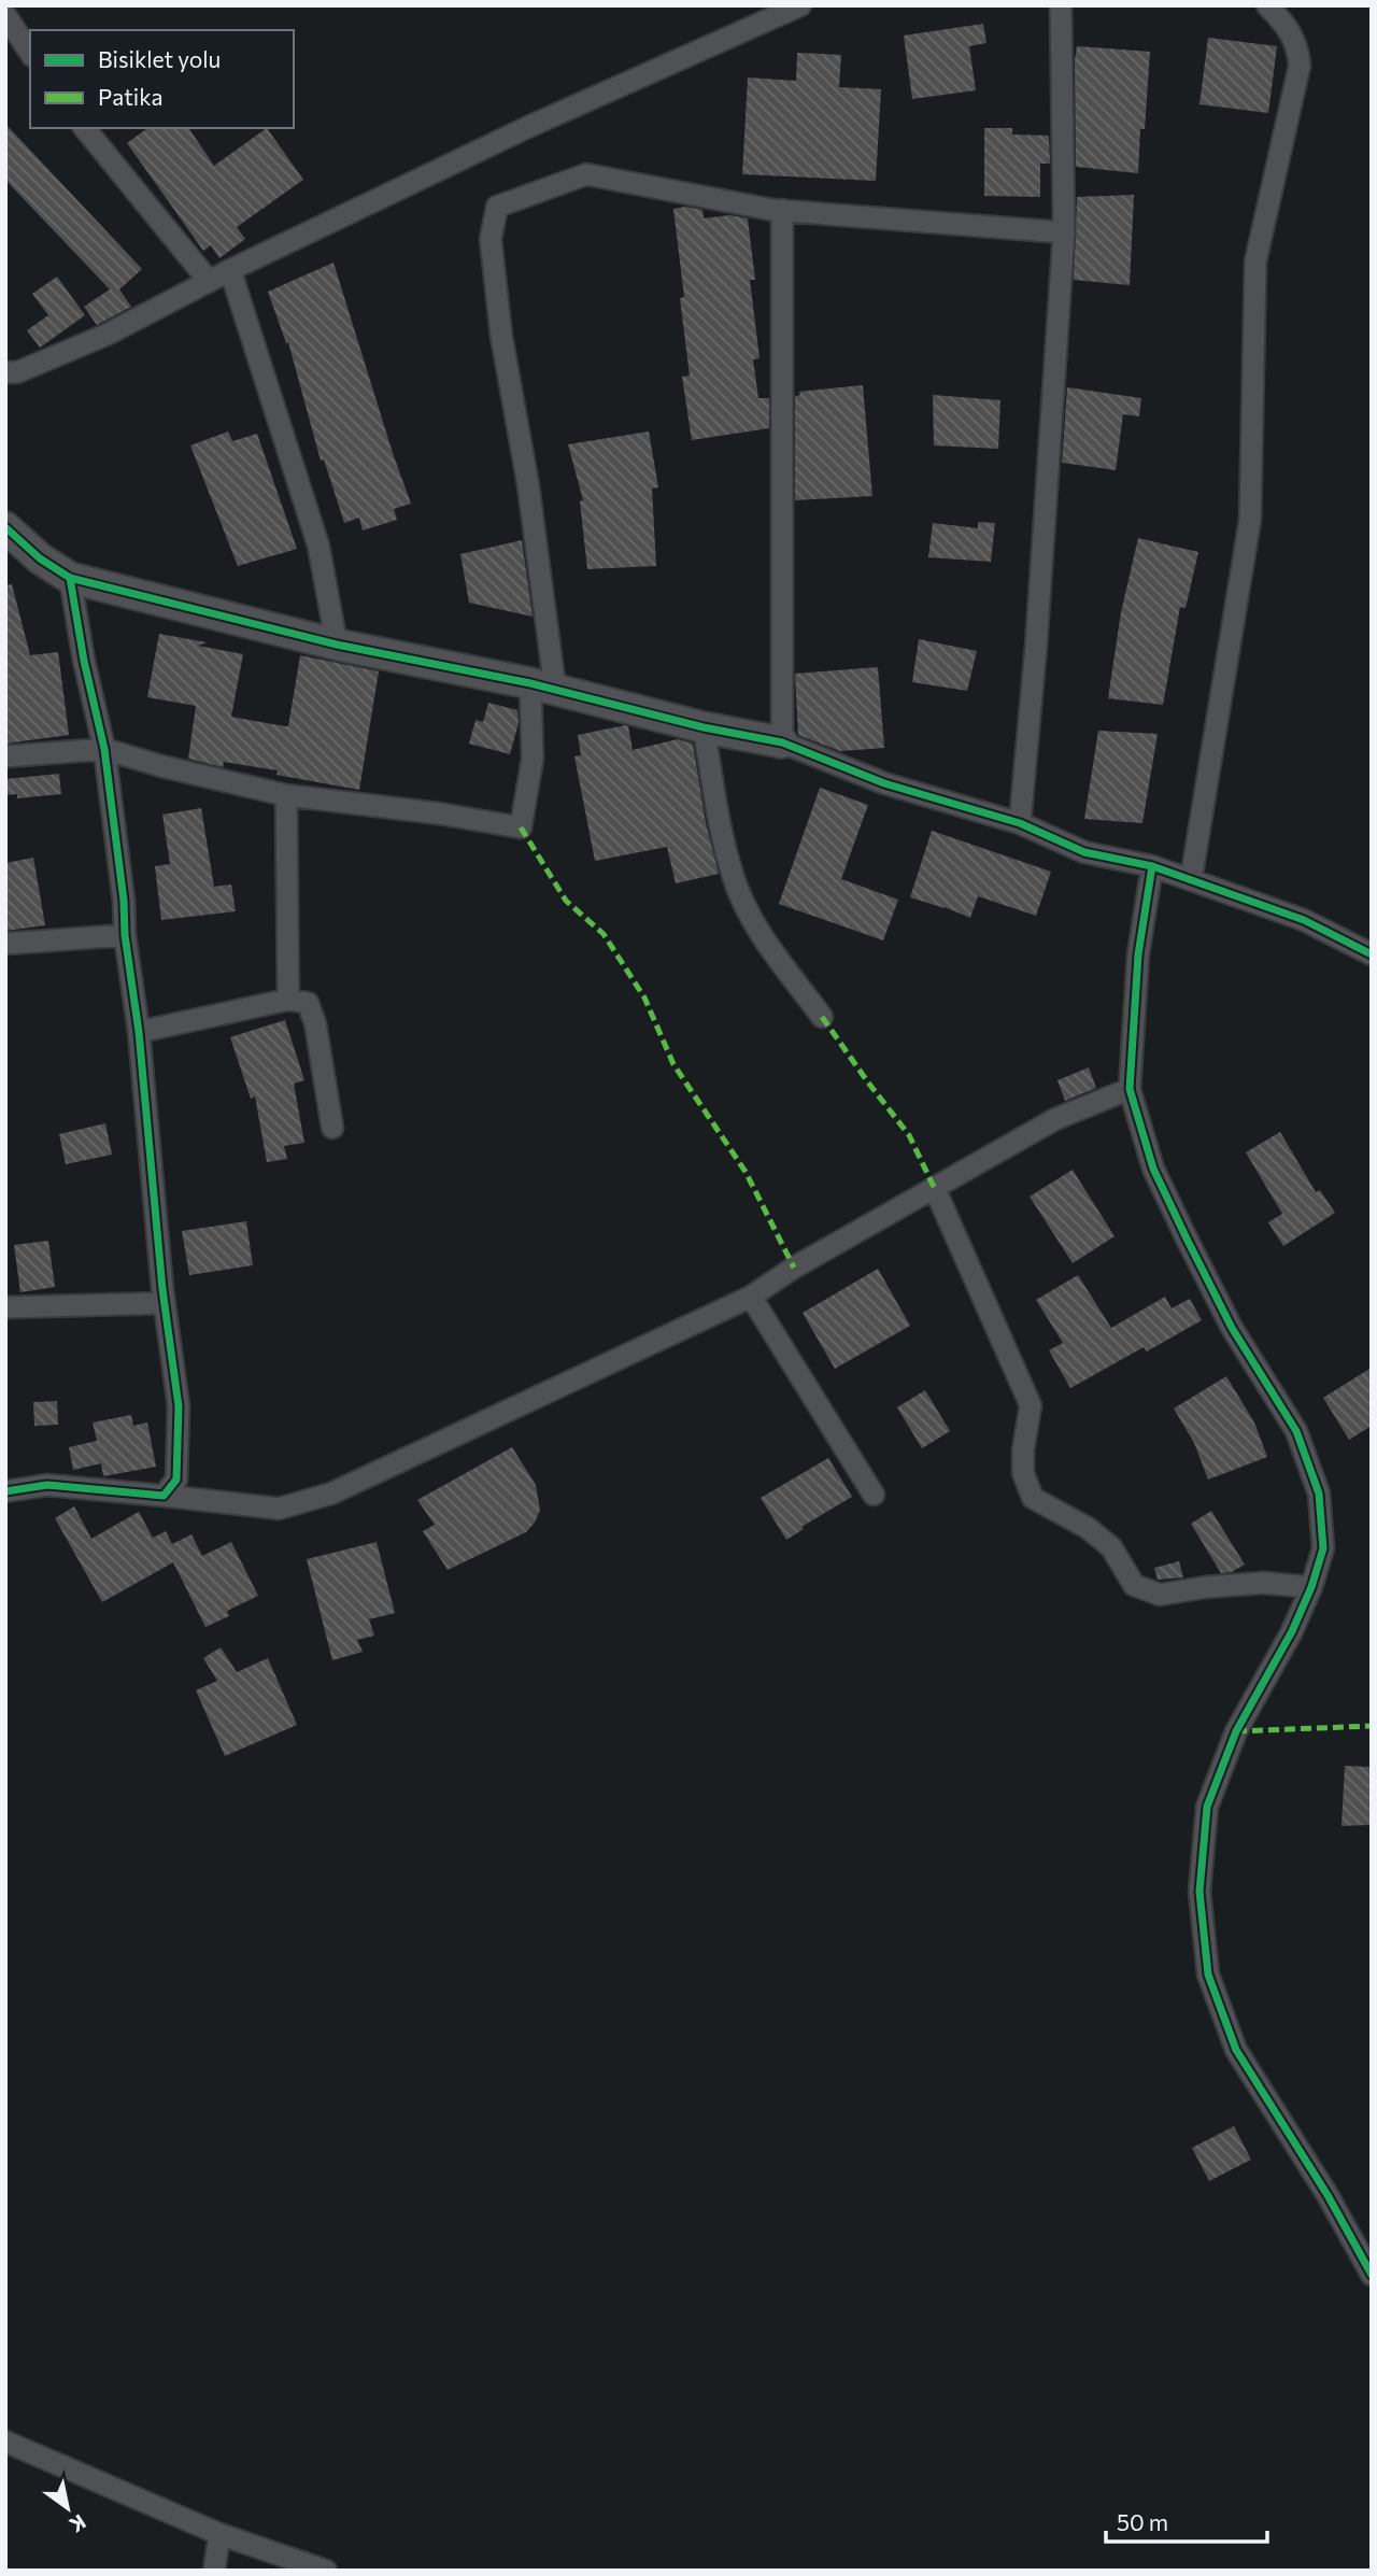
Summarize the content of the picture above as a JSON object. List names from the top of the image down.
{
  "legend": ["Bisiklet yolu", "Patika"],
  "scale_bar": "50 m",
  "north": "bottom right"
}
